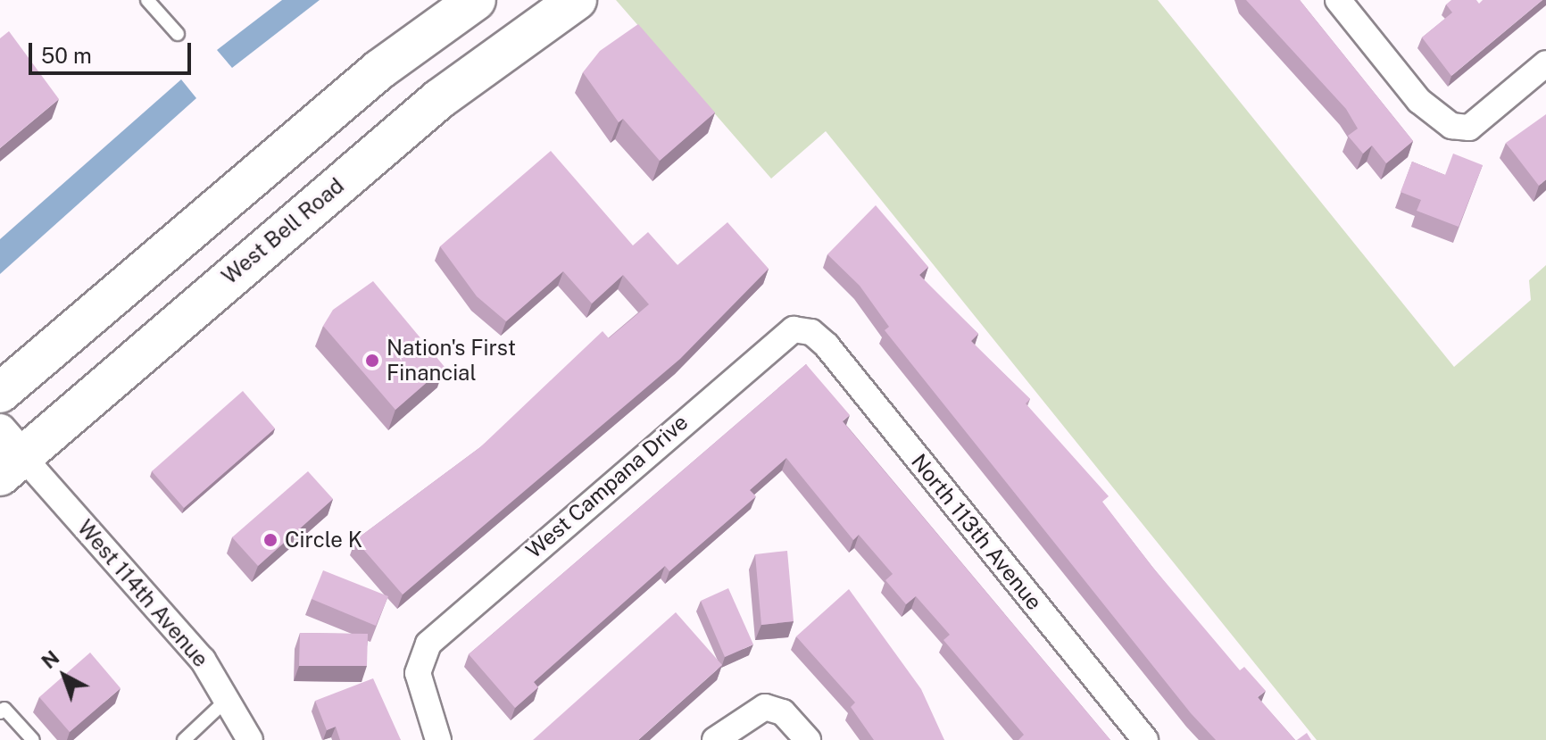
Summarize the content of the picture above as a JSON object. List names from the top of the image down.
{
  "streets": {
    "main road": ["West Bell Road"],
    "street": ["West Campana Drive", "North 113th Avenue", "West 114th Avenue"]
  },
  "crossings": [
    ["West Bell Road", "West 114th Avenue"],
    ["West Campana Drive", "North 113th Avenue"]
  ],
  "places": ["Nation's First Financial", "Circle K"],
  "scale_bar": "50 m",
  "north": "top left"
}
